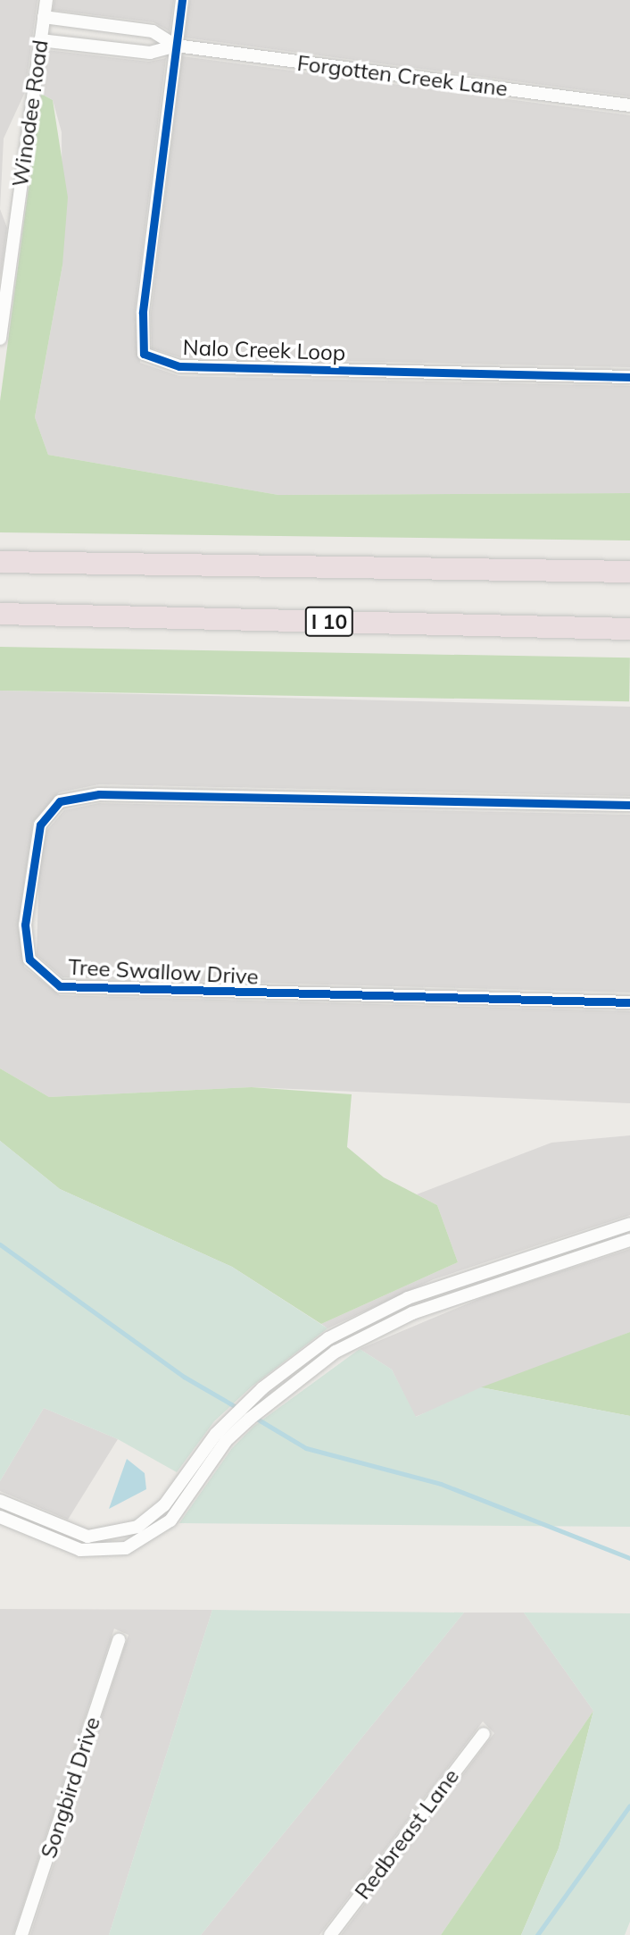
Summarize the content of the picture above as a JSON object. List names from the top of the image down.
{
  "streets": {
    "highway": ["I 10"],
    "street": [
      "Forgotten Creek Lane",
      "Winodee Road",
      "Nalo Creek Loop",
      "Tree Swallow Drive",
      "Songbird Drive",
      "Redbreast Lane"
    ]
  },
  "crossings": [
    ["Forgotten Creek Lane", "Winodee Road"],
    ["Forgotten Creek Lane", "Nalo Creek Loop"]
  ]
}
